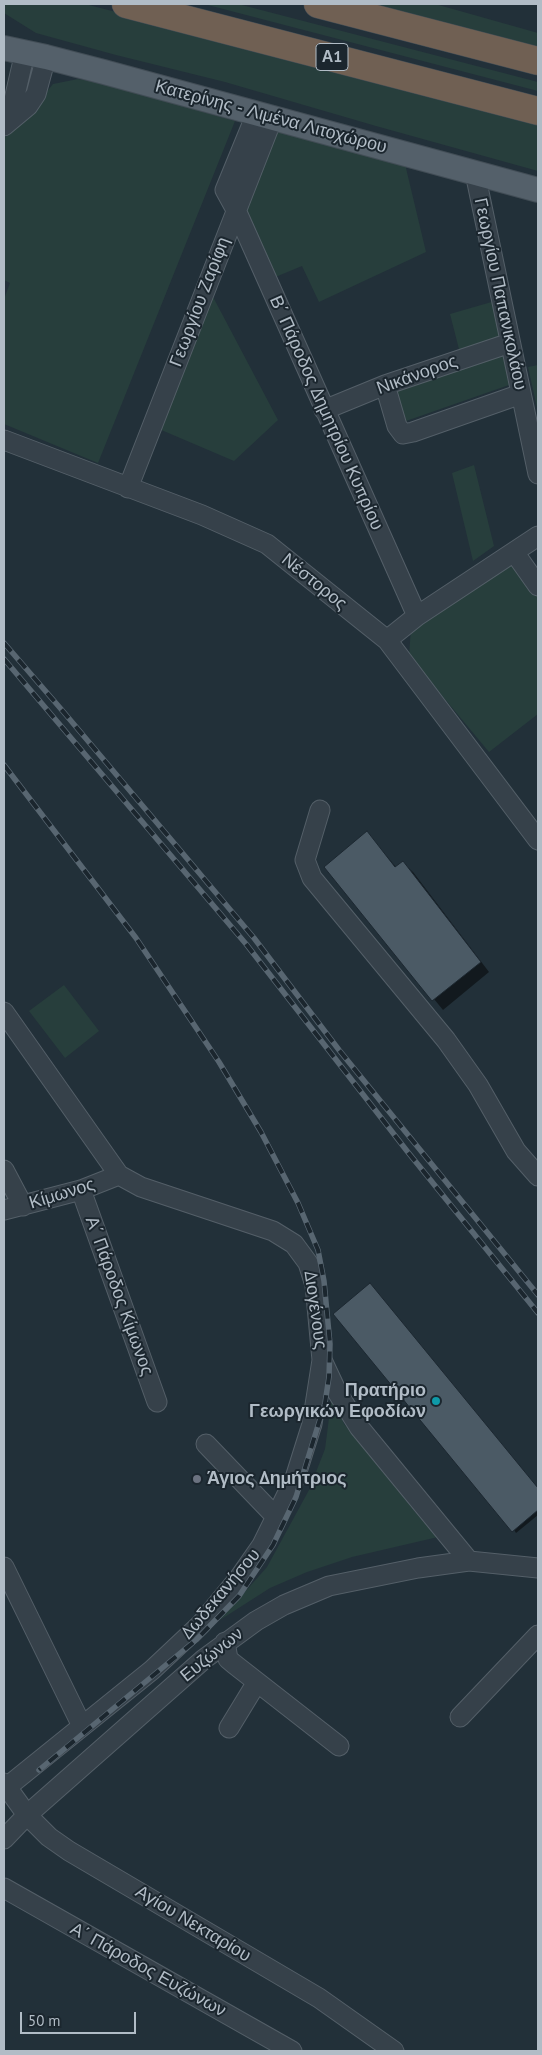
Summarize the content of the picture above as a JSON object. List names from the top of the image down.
{
  "streets": {
    "highway": ["Α1"],
    "main road": ["Κατερίνης - Λιμένα Λιτοχώρου"],
    "street": [
      "Γεωργίου Παπανικολάου",
      "Γεωργίου Ζαρίφη",
      "Νικάνορος",
      "Β΄ Πάροδος Δημητρίου Κυπρίου",
      "Νέστορος",
      "Κίμωνος",
      "Α΄ Πάροδος Κίμωνος",
      "Διογένους",
      "Δωδεκανήσου",
      "Ευζώνων",
      "Αγίου Νεκταρίου",
      "Α΄ Πάροδος Ευζώνων"
    ]
  },
  "crossings": [
    ["Κατερίνης - Λιμένα Λιτοχώρου", "Γεωργίου Παπανικολάου"],
    ["Κατερίνης - Λιμένα Λιτοχώρου", "Γεωργίου Ζαρίφη"],
    ["Κατερίνης - Λιμένα Λιτοχώρου", "Β΄ Πάροδος Δημητρίου Κυπρίου"],
    ["Γεωργίου Παπανικολάου", "Νικάνορος"],
    ["Γεωργίου Ζαρίφη", "Β΄ Πάροδος Δημητρίου Κυπρίου"],
    ["Γεωργίου Ζαρίφη", "Νέστορος"],
    ["Νικάνορος", "Β΄ Πάροδος Δημητρίου Κυπρίου"],
    ["Κίμωνος", "Α΄ Πάροδος Κίμωνος"],
    ["Κίμωνος", "Διογένους"],
    ["Διογένους", "Δωδεκανήσου"],
    ["Διογένους", "Ευζώνων"],
    ["Δωδεκανήσου", "Αγίου Νεκταρίου"],
    ["Ευζώνων", "Αγίου Νεκταρίου"]
  ],
  "places": ["Πρατήριο Γεωργικών Εφοδίων", "Άγιος Δημήτριος"],
  "scale_bar": "50 m"
}
